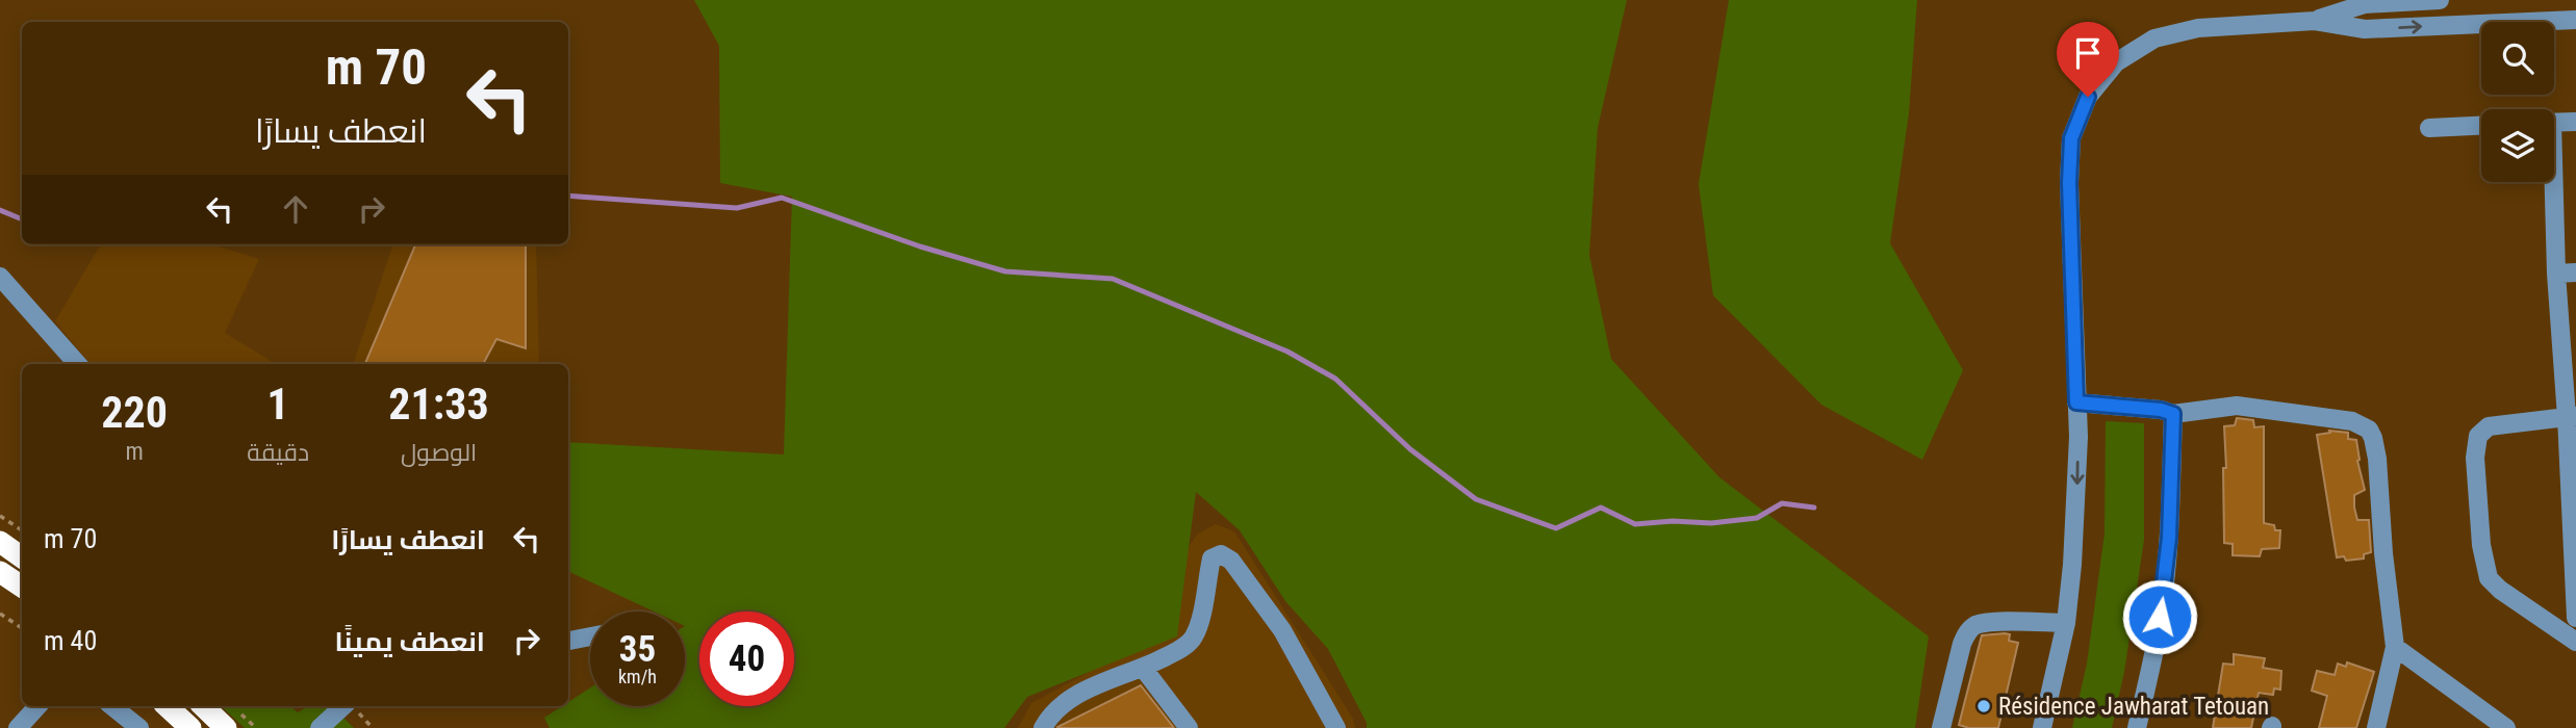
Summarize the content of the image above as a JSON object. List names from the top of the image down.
{
  "places": ["Résidence Jawharat Tetouan"],
  "page": {
    "turn": ["70 m", "انعطف يسارًا"],
    "eta": [
      "21:33",
      "الوصول",
      "1",
      "دقيقة",
      "220",
      "m"
    ],
    "list": [
      {
        "name": "انعطف يسارًا",
        "value": "70 m"
      },
      {
        "name": "انعطف يمينًا",
        "value": "40 m"
      }
    ],
    "speed": "35 km/h",
    "limit": "40"
  }
}
